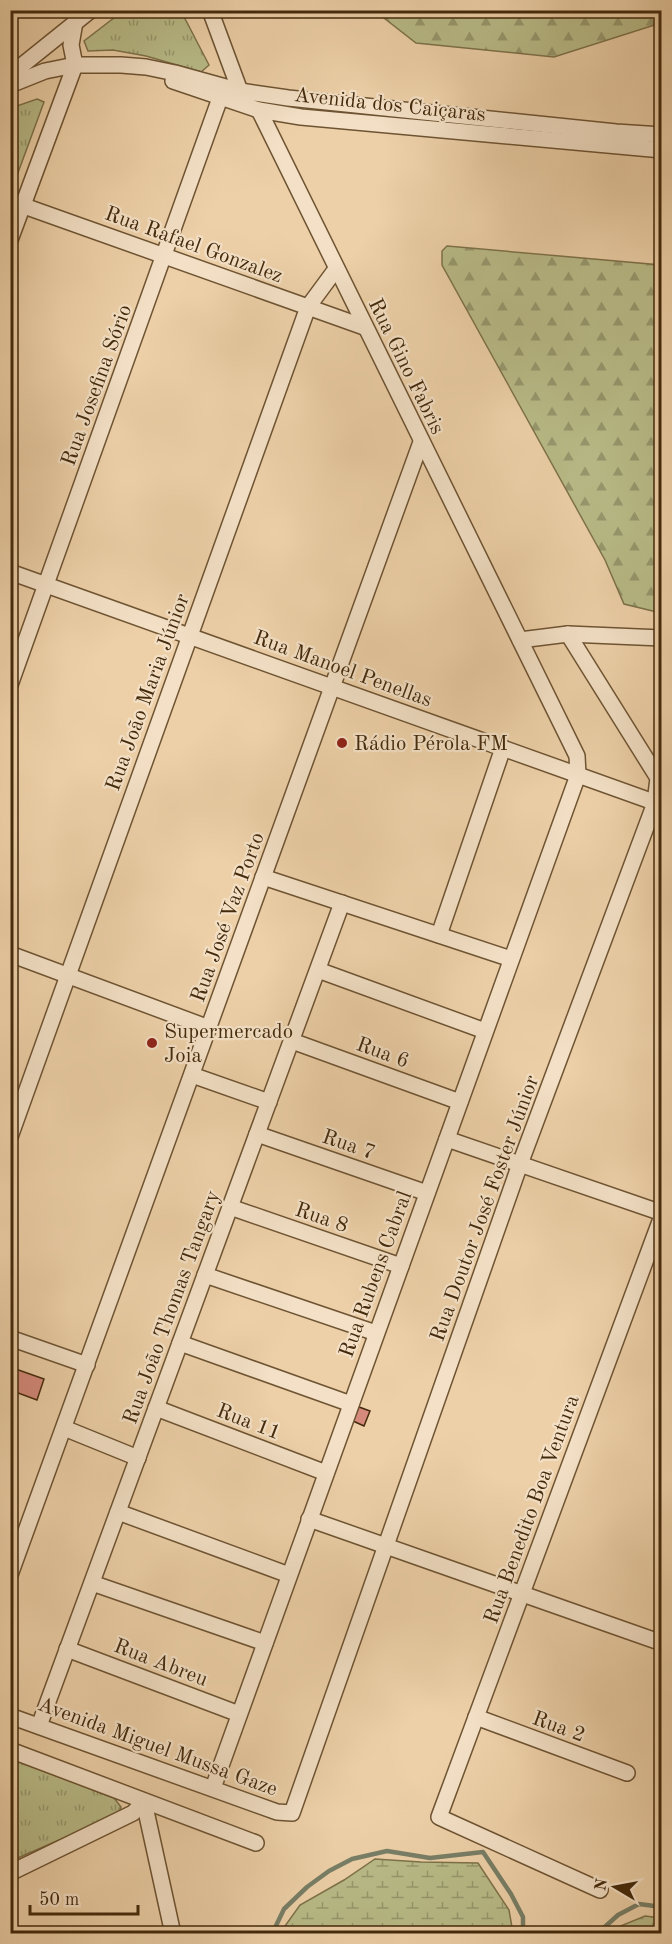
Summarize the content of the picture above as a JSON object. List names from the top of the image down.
{
  "streets": {
    "street": [
      "Avenida dos Caiçaras",
      "Rua Rafael Gonzalez",
      "Rua Gino Fabris",
      "Rua Josefina Sório",
      "Rua Manoel Penellas",
      "Rua João Maria Júnior",
      "Rua José Vaz Porto",
      "Rua 6",
      "Rua 7",
      "Rua Doutor José Foster Júnior",
      "Rua 8",
      "Rua Rubens Cabral",
      "Rua João Thomas Tangary",
      "Rua 11",
      "Rua Benedito Boa Ventura",
      "Rua Abreu",
      "Rua 2",
      "Avenida Miguel Mussa Gaze"
    ]
  },
  "crossings": [
    ["Avenida dos Caiçaras", "Rua Gino Fabris"],
    ["Avenida dos Caiçaras", "Rua Josefina Sório"],
    ["Rua Rafael Gonzalez", "Rua Gino Fabris"],
    ["Rua Rafael Gonzalez", "Rua Josefina Sório"],
    ["Rua Rafael Gonzalez", "Rua João Maria Júnior"],
    ["Rua Gino Fabris", "Rua Manoel Penellas"],
    ["Rua Gino Fabris", "Rua João Maria Júnior"],
    ["Rua Gino Fabris", "Rua José Vaz Porto"],
    ["Rua Gino Fabris", "Rua Rubens Cabral"],
    ["Rua Josefina Sório", "Rua Manoel Penellas"],
    ["Rua Manoel Penellas", "Rua João Maria Júnior"],
    ["Rua Manoel Penellas", "Rua José Vaz Porto"],
    ["Rua Manoel Penellas", "Rua Doutor José Foster Júnior"],
    ["Rua Manoel Penellas", "Rua Rubens Cabral"],
    ["Rua 6", "Rua Rubens Cabral"],
    ["Rua 6", "Rua João Thomas Tangary"],
    ["Rua 7", "Rua Rubens Cabral"],
    ["Rua 7", "Rua João Thomas Tangary"],
    ["Rua Doutor José Foster Júnior", "Avenida Miguel Mussa Gaze"],
    ["Rua 8", "Rua Rubens Cabral"],
    ["Rua 8", "Rua João Thomas Tangary"],
    ["Rua Rubens Cabral", "Rua 11"],
    ["Rua Rubens Cabral", "Rua Abreu"],
    ["Rua Rubens Cabral", "Avenida Miguel Mussa Gaze"],
    ["Rua João Thomas Tangary", "Rua 11"],
    ["Rua João Thomas Tangary", "Rua Abreu"],
    ["Rua João Thomas Tangary", "Avenida Miguel Mussa Gaze"],
    ["Rua Benedito Boa Ventura", "Rua 2"]
  ],
  "places": ["Rádio Pérola FM", "Supermercado Joia"],
  "scale_bar": "50 m",
  "north": "left"
}
